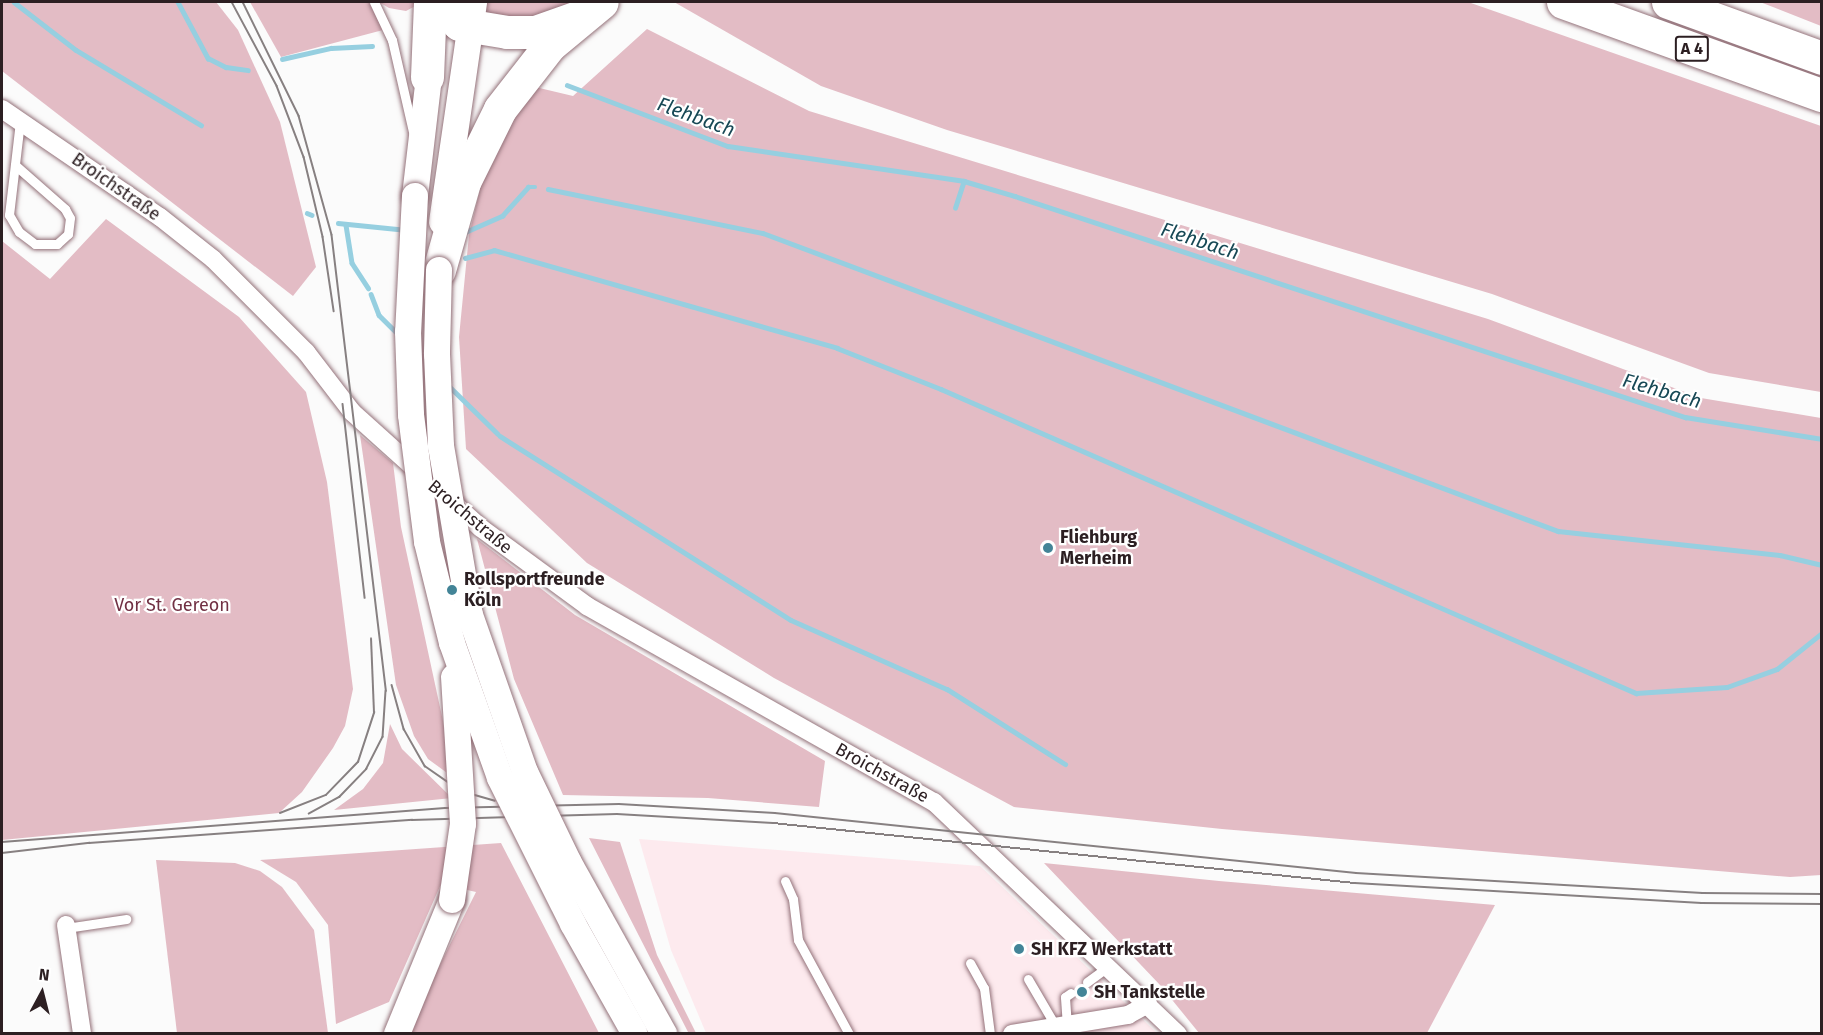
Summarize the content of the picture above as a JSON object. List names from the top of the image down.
{
  "streets": {
    "highway": ["A 4"],
    "street": ["Broichstraße"]
  },
  "water": ["Flehbach"],
  "parks": ["Vor St. Gereon"],
  "places": [
    "Fliehburg Merheim",
    "Rollsportfreunde Köln",
    "SH KFZ Werkstatt",
    "SH Tankstelle"
  ],
  "north": "top"
}
